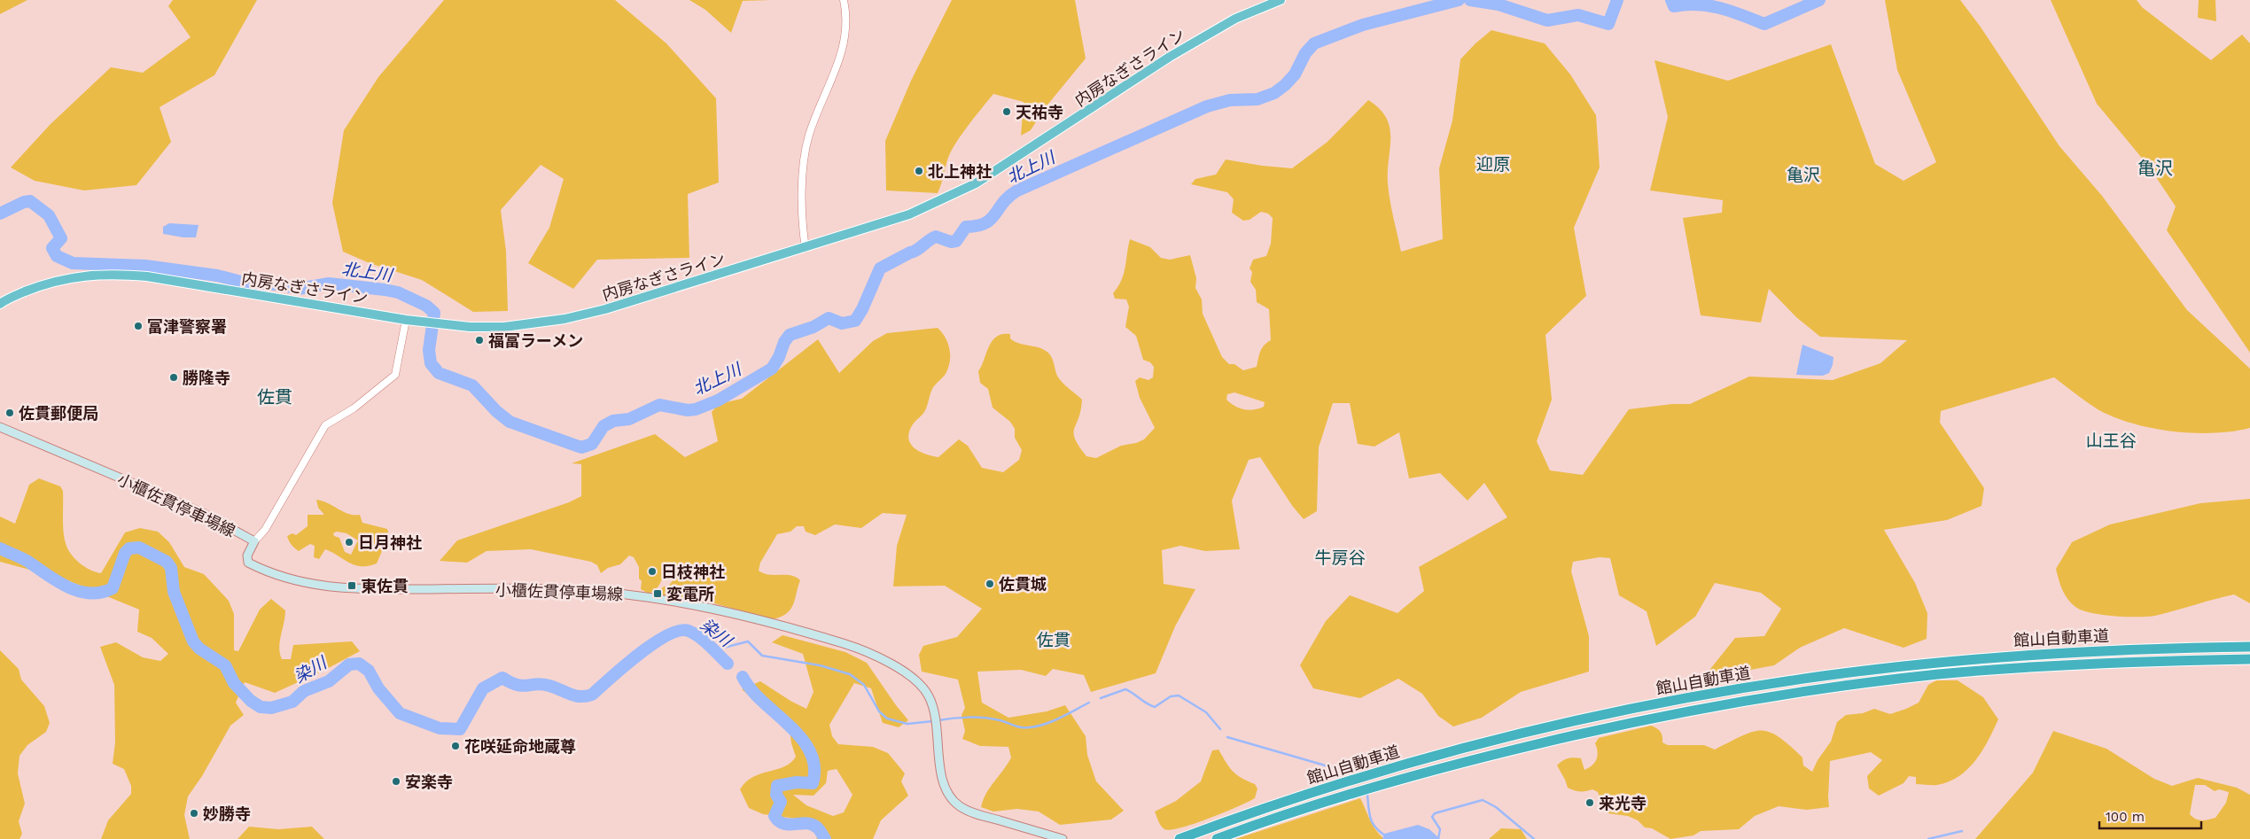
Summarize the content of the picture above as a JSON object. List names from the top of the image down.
{
  "streets": {
    "highway": ["内房なぎさライン", "館山自動車道"],
    "main road": ["小櫃佐貫停車場線"]
  },
  "districts": [
    "迎原",
    "亀沢",
    "亀沢",
    "佐貫",
    "山王谷",
    "牛房谷",
    "佐貫"
  ],
  "water": ["北上川", "染川"],
  "places": {
    "other": [
      "天祐寺",
      "北上神社",
      "富津警察署",
      "福富ラーメン",
      "勝隆寺",
      "佐貫郵便局",
      "日月神社",
      "日枝神社",
      "佐貫城",
      "花咲延命地蔵尊",
      "安楽寺",
      "来光寺",
      "妙勝寺"
    ],
    "transit": ["東佐貫", "変電所"]
  },
  "scale_bar": "100 m"
}
